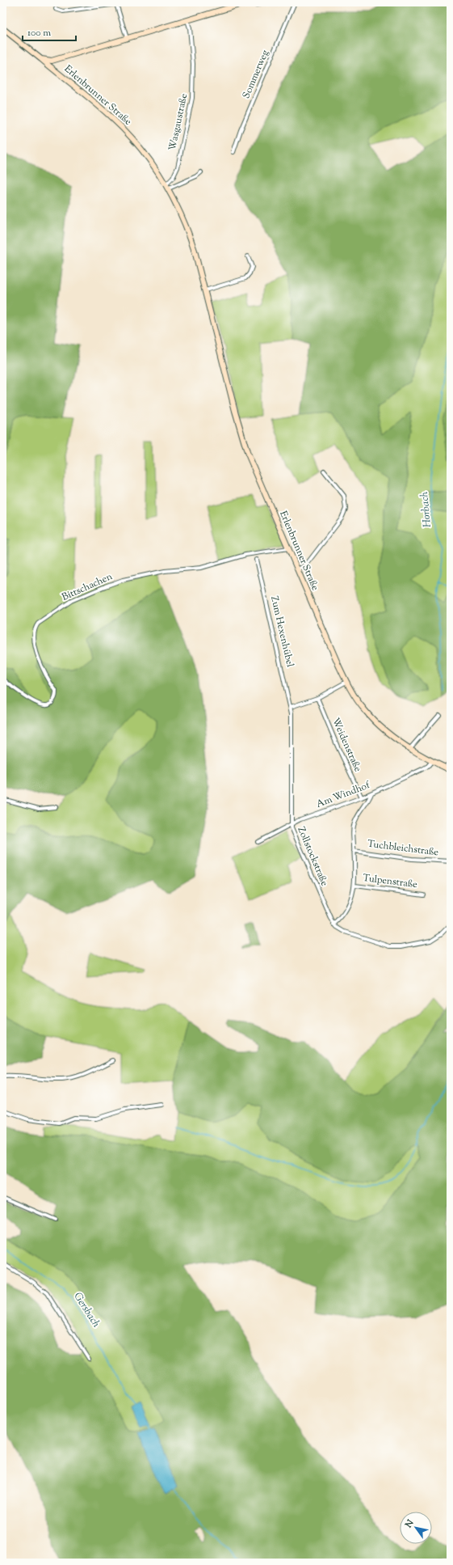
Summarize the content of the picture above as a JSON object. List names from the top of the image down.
{
  "streets": {
    "street": [
      "Sommerweg",
      "Erlenbrunner Straße",
      "Wasgaustraße",
      "Bittschachen",
      "Zum Hexenhübel",
      "Weidenstraße",
      "Am Windhof",
      "Tuchbleichstraße",
      "Zollstockstraße",
      "Tulpenstraße"
    ]
  },
  "crossings": [
    ["Erlenbrunner Straße", "Wasgaustraße"],
    ["Erlenbrunner Straße", "Bittschachen"],
    ["Erlenbrunner Straße", "Am Windhof"],
    ["Zum Hexenhübel", "Zollstockstraße"],
    ["Weidenstraße", "Am Windhof"],
    ["Am Windhof", "Zollstockstraße"]
  ],
  "water": ["Horbach", "Gersbach"],
  "scale_bar": "100 m",
  "north": "top left"
}
